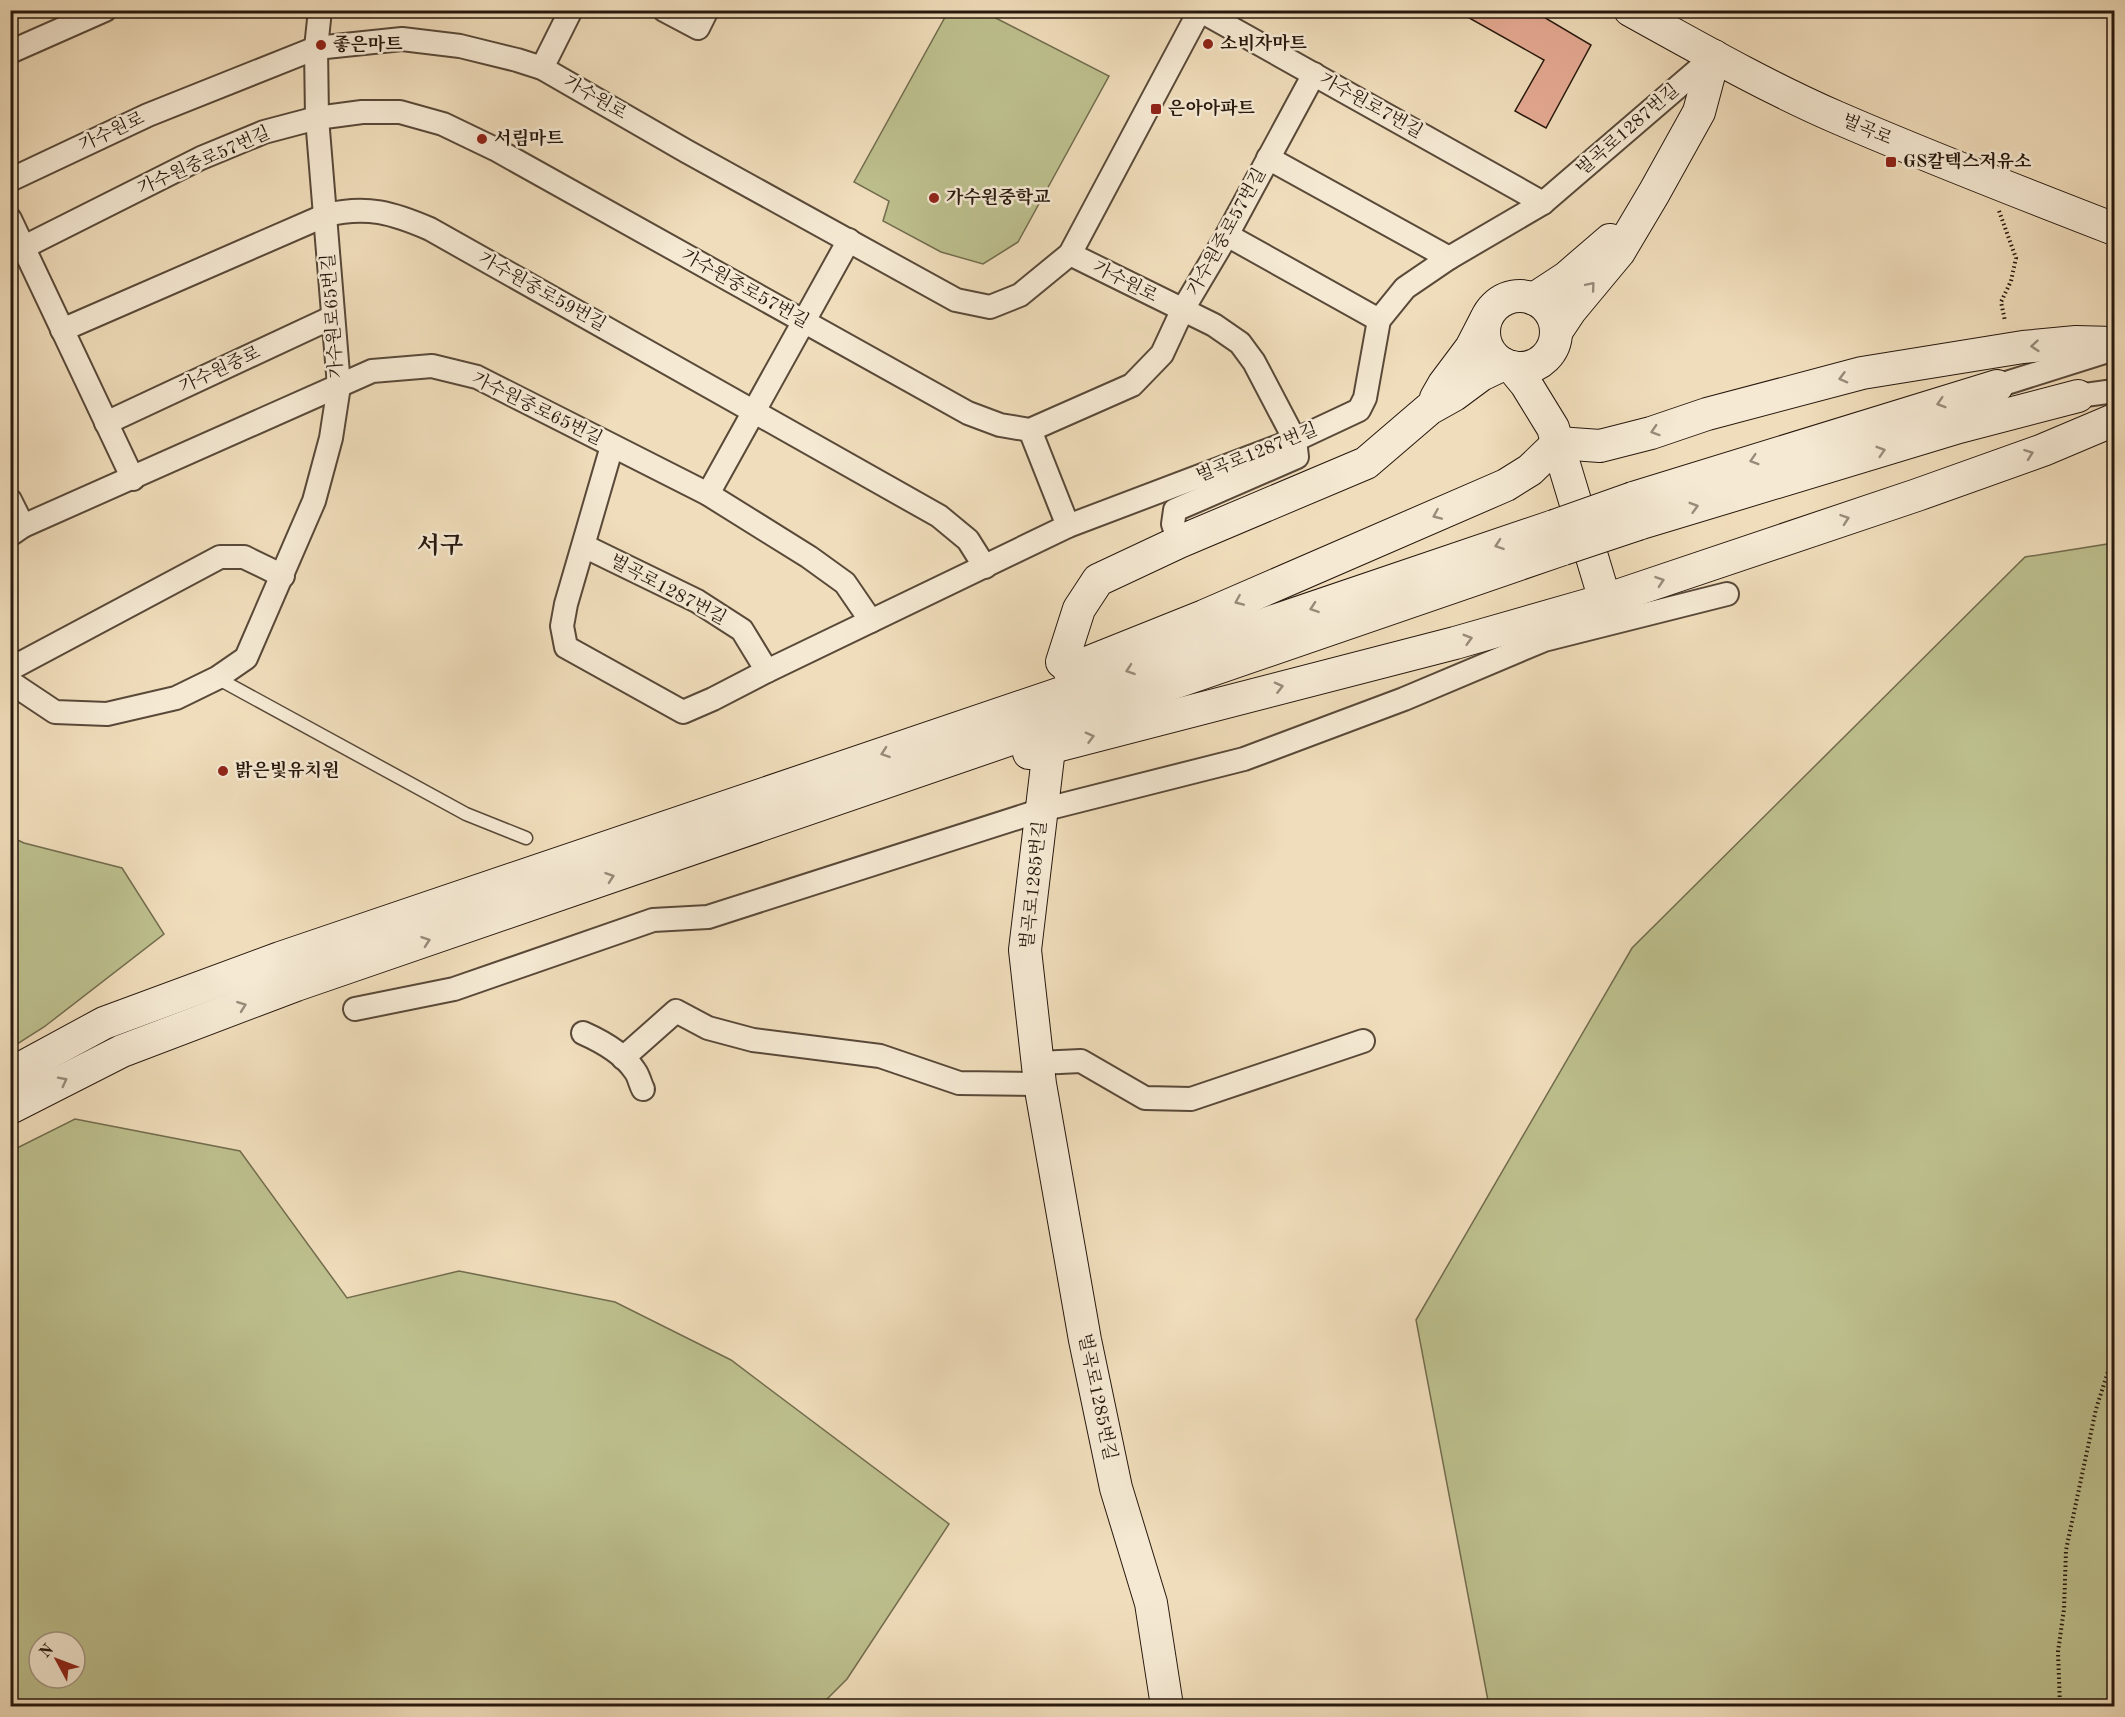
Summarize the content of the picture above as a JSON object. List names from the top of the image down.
{
  "streets": {
    "main road": ["벌곡로", "벌곡로1285번길"],
    "street": [
      "가수원로",
      "가수원로7번길",
      "벌곡로1287번길",
      "가수원중로57번길",
      "가수원중로59번길",
      "가수원로65번길",
      "가수원중로",
      "가수원중로65번길"
    ]
  },
  "crossings": [
    ["가수원로", "가수원로7번길"],
    ["가수원로", "벌곡로1287번길"],
    ["가수원로", "가수원중로57번길"],
    ["가수원로", "가수원로65번길"],
    ["가수원로7번길", "벌곡로1287번길"],
    ["가수원로7번길", "가수원중로57번길"],
    ["벌곡로1287번길", "벌곡로"],
    ["벌곡로1287번길", "가수원중로59번길"],
    ["벌곡로1287번길", "가수원중로65번길"],
    ["가수원중로57번길", "가수원로65번길"],
    ["가수원중로59번길", "가수원로65번길"],
    ["가수원로65번길", "가수원중로"],
    ["가수원로65번길", "가수원중로65번길"]
  ],
  "districts": ["서구"],
  "places": {
    "other": [
      "소비자마트",
      "좋은마트",
      "서림마트",
      "가수원중학교",
      "밝은빛유치원"
    ],
    "transit": ["은아아파트", "GS칼텍스저유소"]
  },
  "north": "top left"
}
